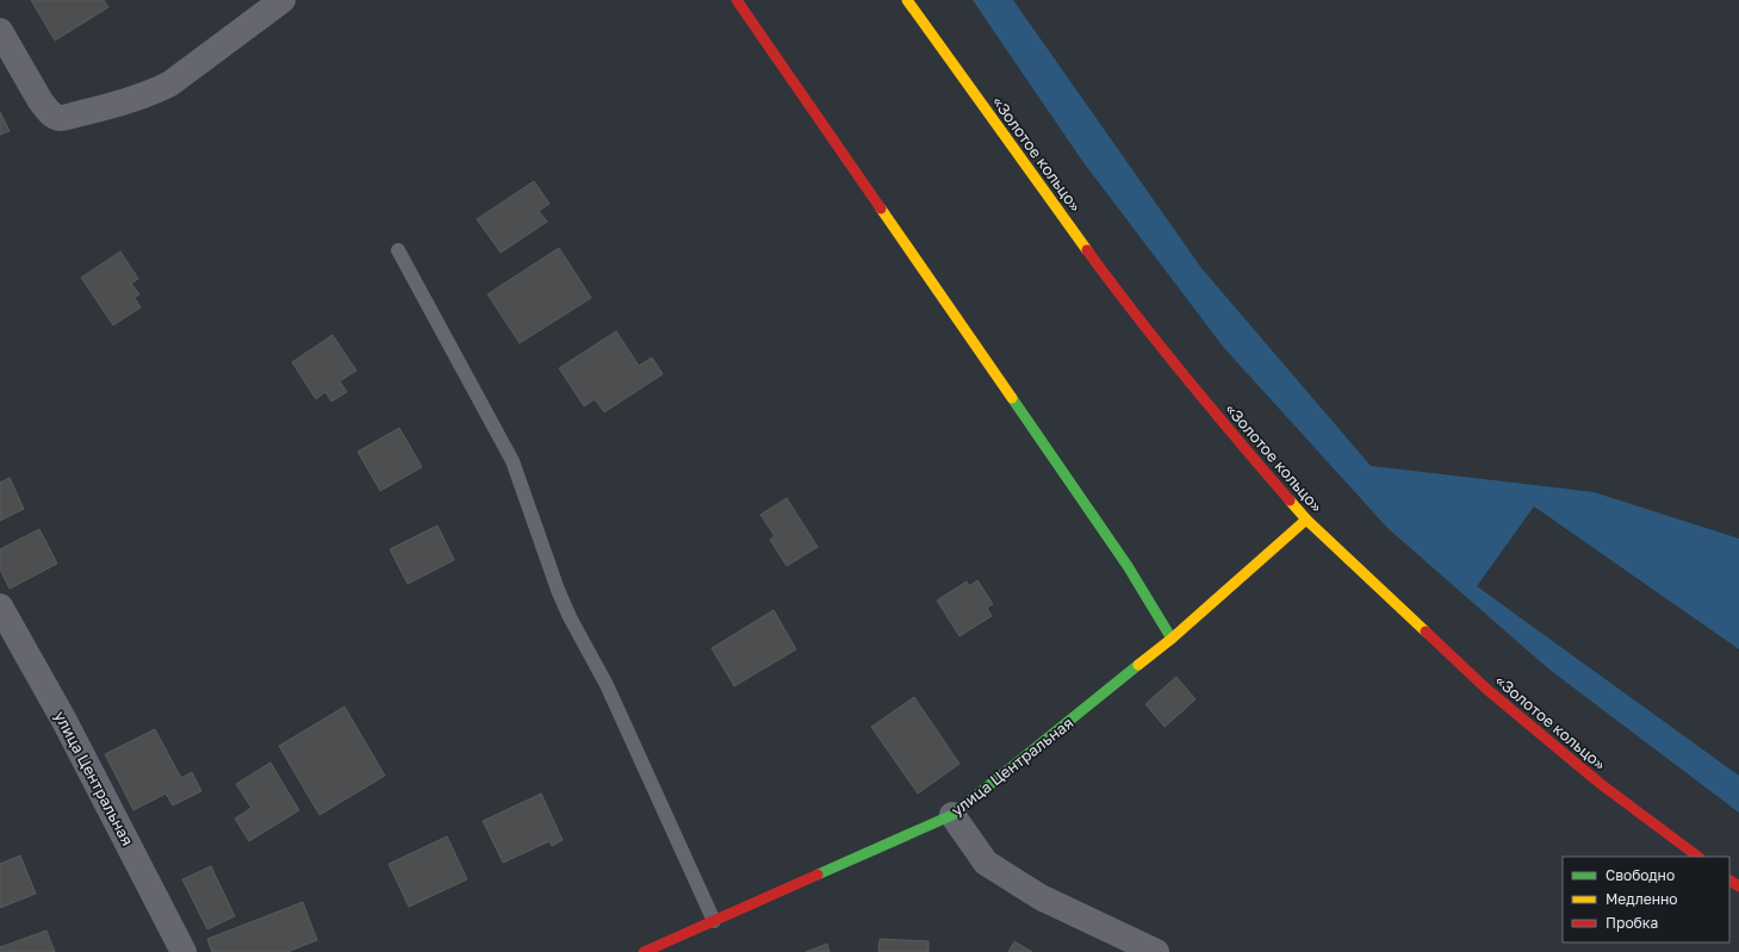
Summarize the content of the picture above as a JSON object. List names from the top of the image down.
{
  "streets": {
    "main road": ["«Золотое кольцо»", "улица Центральная"]
  },
  "crossings": [
    ["«Золотое кольцо»", "улица Центральная"]
  ],
  "legend": ["Свободно", "Медленно", "Пробка"]
}
